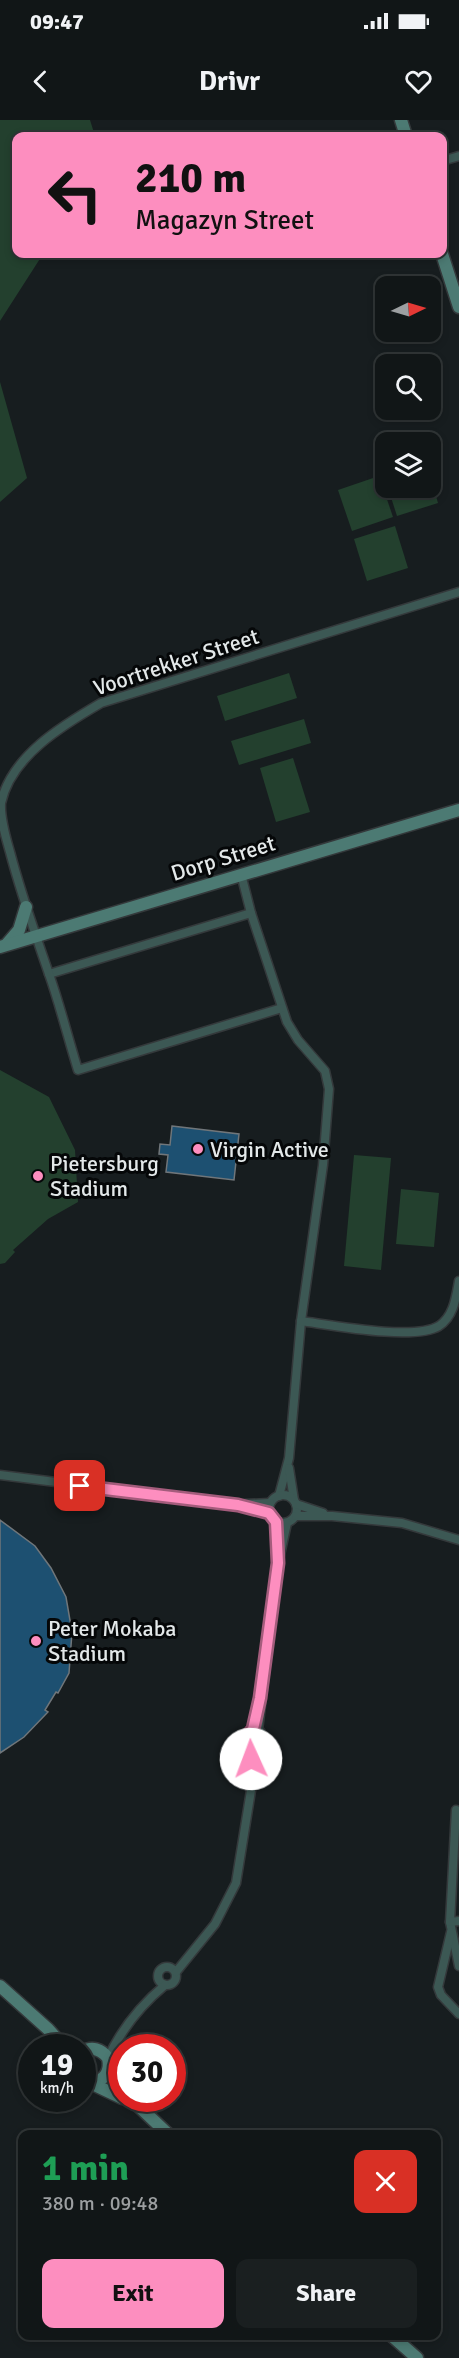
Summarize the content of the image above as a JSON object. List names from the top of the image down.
{
  "streets": {
    "street": ["Voortrekker Street", "Dorp Street"]
  },
  "crossings": [
    ["Voortrekker Street", "Dorp Street"]
  ],
  "places": ["Virgin Active", "Pietersburg Stadium", "Peter Mokaba Stadium"],
  "north": "right",
  "page": {
    "status": "09:47",
    "header": "Drivr",
    "turn": ["210 m", "Magazyn Street"],
    "speed": "19 km/h",
    "limit": "30",
    "heading": ["1 min", "380 m · 09:48"],
    "buttons": ["Exit", "Share"]
  }
}
